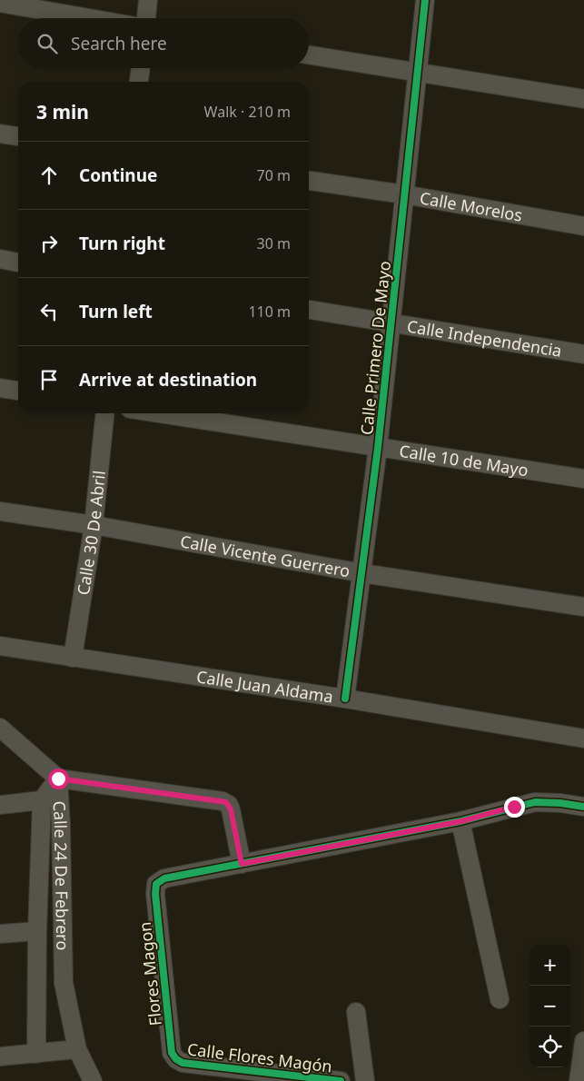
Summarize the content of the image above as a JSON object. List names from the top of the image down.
{
  "streets": {
    "street": [
      "Calle Morelos",
      "Calle Independencia",
      "Calle Primero De Mayo",
      "Calle 10 de Mayo",
      "Calle 30 De Abril",
      "Calle Vicente Guerrero",
      "Calle Juan Aldama",
      "Calle 24 De Febrero",
      "Flores Magon",
      "Calle Flores Magón"
    ]
  },
  "crossings": [
    ["Calle Morelos", "Calle Primero De Mayo"],
    ["Calle Independencia", "Calle Primero De Mayo"],
    ["Calle Primero De Mayo", "Calle 10 de Mayo"],
    ["Calle Primero De Mayo", "Calle Vicente Guerrero"],
    ["Calle Primero De Mayo", "Calle Juan Aldama"],
    ["Calle 30 De Abril", "Calle Vicente Guerrero"],
    ["Calle 30 De Abril", "Calle Juan Aldama"],
    ["Flores Magon", "Calle Flores Magón"]
  ],
  "page": {
    "search": "Search here",
    "heading": ["3 min", "Walk · 210 m"],
    "list": [
      ["Continue", "70 m"],
      ["Turn right", "30 m"],
      ["Turn left", "110 m"],
      "Arrive at destination"
    ],
    "map_buttons": ["+", "−"]
  }
}
